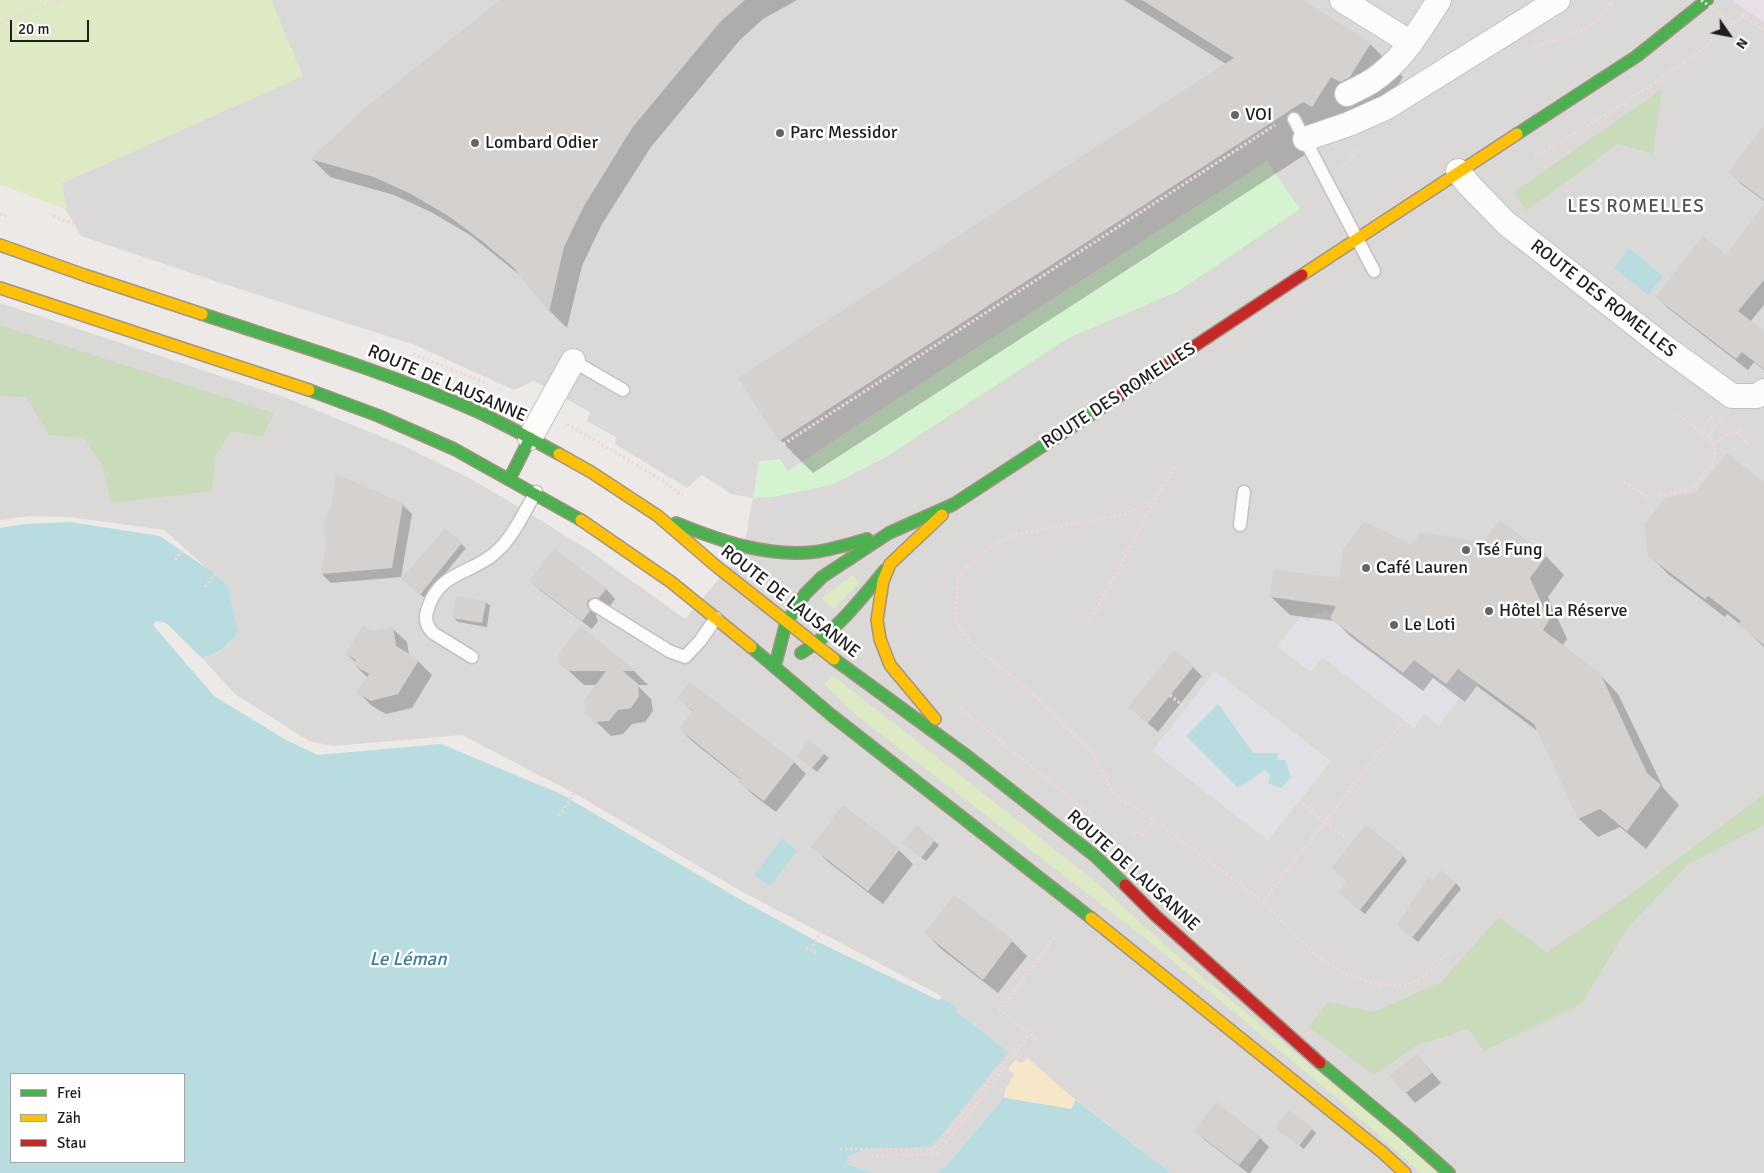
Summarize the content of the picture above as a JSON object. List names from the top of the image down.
{
  "streets": {
    "main road": ["ROUTE DES ROMELLES", "ROUTE DE LAUSANNE"]
  },
  "crossings": [
    ["ROUTE DES ROMELLES", "ROUTE DE LAUSANNE"]
  ],
  "districts": ["LES ROMELLES"],
  "water": ["Le Léman"],
  "places": [
    "VOI",
    "Parc Messidor",
    "Lombard Odier",
    "Tsé Fung",
    "Café Lauren",
    "Hôtel La Réserve",
    "Le Loti"
  ],
  "legend": ["Frei", "Zäh", "Stau"],
  "scale_bar": "20 m",
  "north": "bottom right"
}
